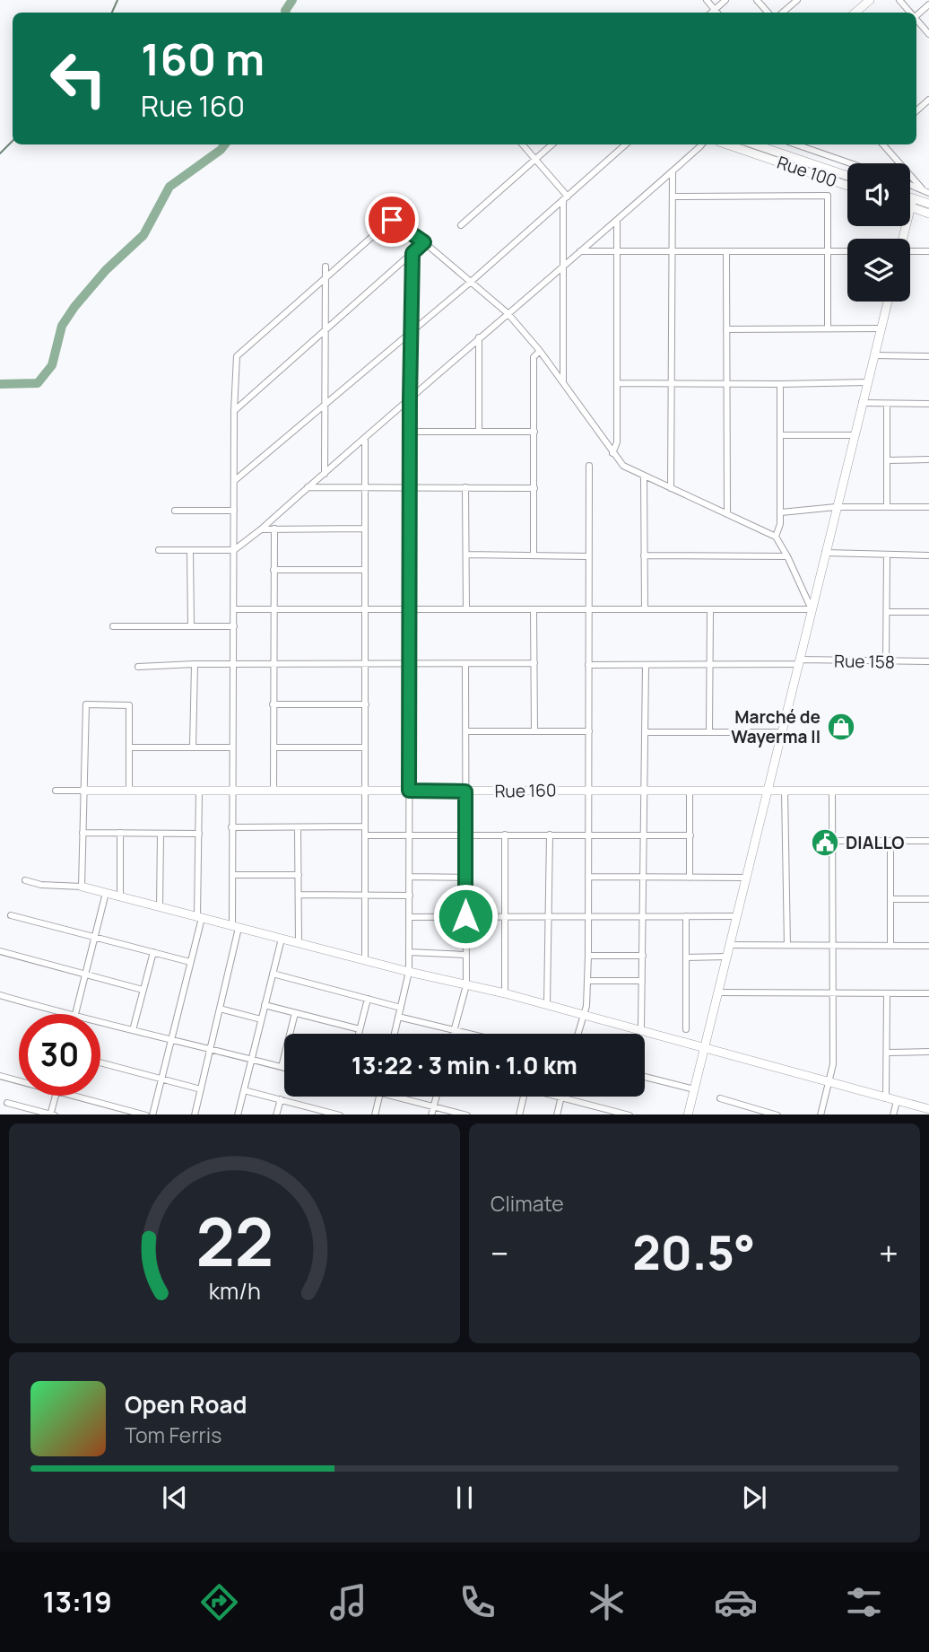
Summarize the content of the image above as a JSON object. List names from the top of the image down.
{
  "streets": {
    "street": ["Rue 100", "Rue 158", "Rue 160"]
  },
  "places": {
    "shop": ["Marché de Wayerma II"],
    "public building": ["DIALLO"]
  },
  "page": {
    "turn": ["160 m", "Rue 160"],
    "limit": "30",
    "trip": "13:22 · 3 min · 1.0 km",
    "tile": "Climate",
    "heat": ["−", "20.5°", "+"],
    "song": ["Open Road", "Tom Ferris"],
    "tabs": "13:19",
    "gauge": ["22", "km/h"]
  }
}
